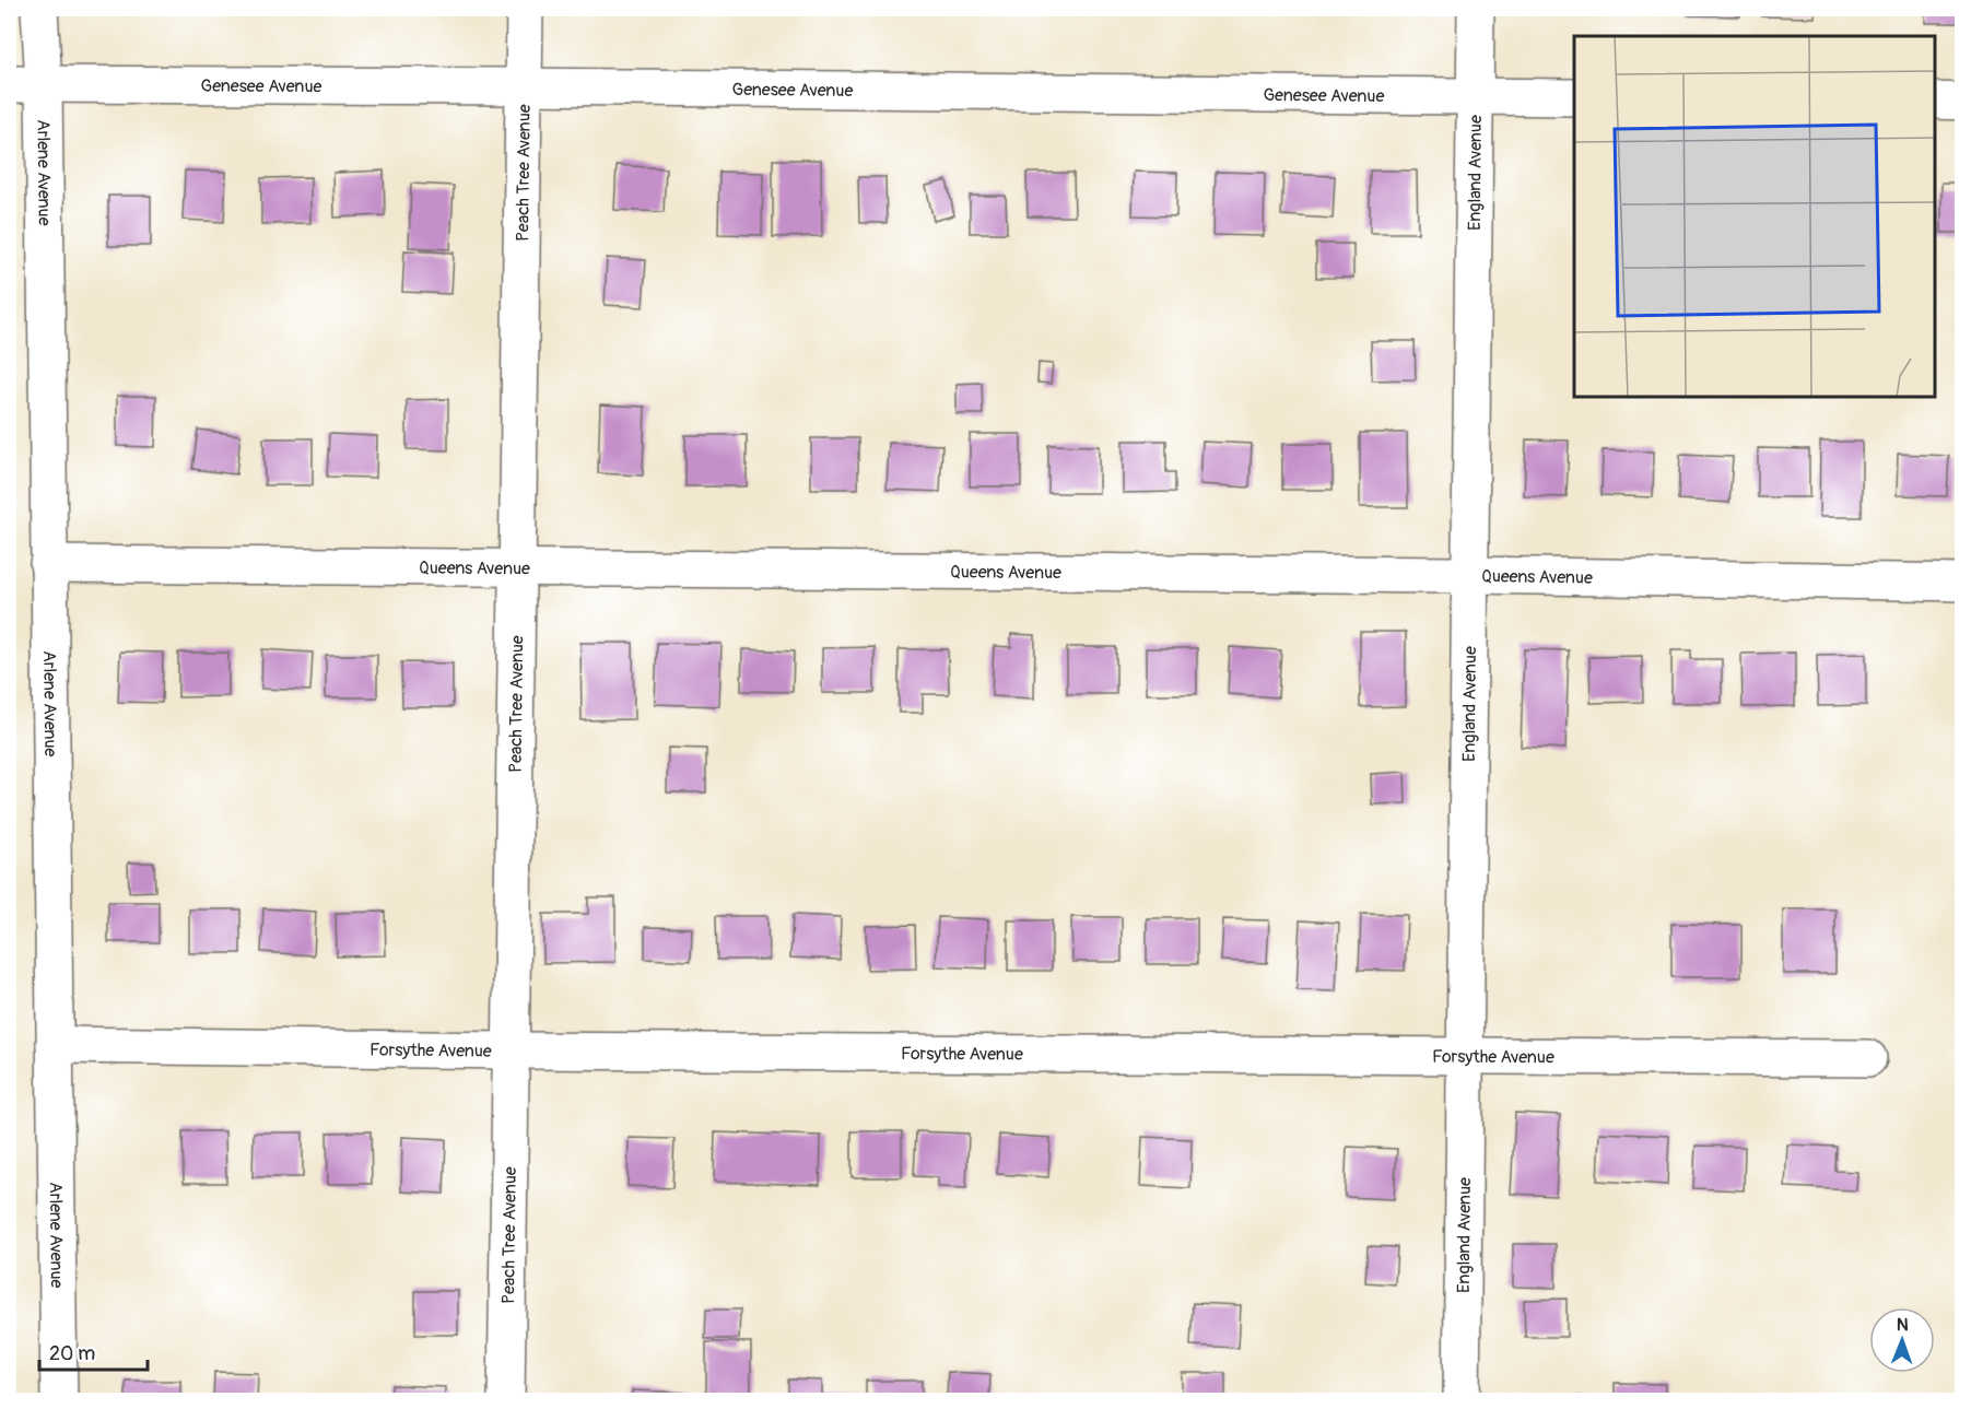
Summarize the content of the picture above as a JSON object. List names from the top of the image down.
{
  "streets": {
    "street": [
      "Genesee Avenue",
      "Arlene Avenue",
      "Peach Tree Avenue",
      "England Avenue",
      "Queens Avenue",
      "Forsythe Avenue"
    ]
  },
  "crossings": [
    ["Genesee Avenue", "Arlene Avenue"],
    ["Genesee Avenue", "Peach Tree Avenue"],
    ["Genesee Avenue", "England Avenue"],
    ["Arlene Avenue", "Queens Avenue"],
    ["Arlene Avenue", "Forsythe Avenue"],
    ["Peach Tree Avenue", "Queens Avenue"],
    ["Peach Tree Avenue", "Forsythe Avenue"],
    ["England Avenue", "Queens Avenue"],
    ["England Avenue", "Forsythe Avenue"]
  ],
  "scale_bar": "20 m",
  "north": "top"
}
